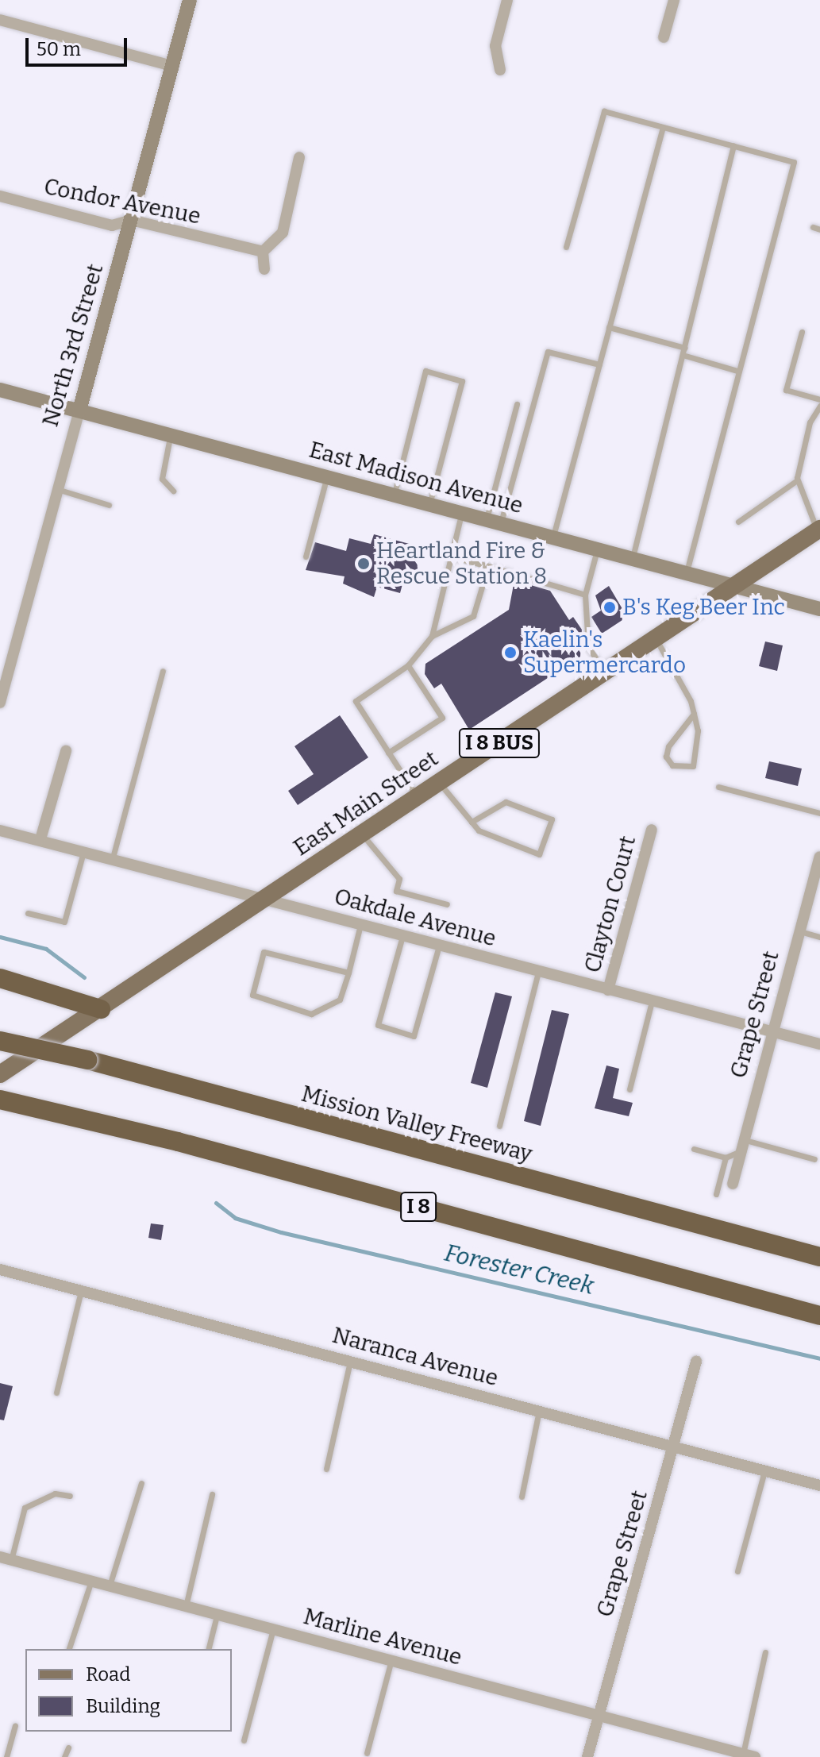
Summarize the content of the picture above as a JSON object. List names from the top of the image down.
{
  "streets": {
    "highway": ["Mission Valley Freeway", "I 8"],
    "main road": ["I 8 BUS", "East Main Street"],
    "street": [
      "Condor Avenue",
      "North 3rd Street",
      "East Madison Avenue",
      "Clayton Court",
      "Oakdale Avenue",
      "Grape Street",
      "Naranca Avenue",
      "Marline Avenue"
    ]
  },
  "crossings": [
    ["Condor Avenue", "North 3rd Street"],
    ["North 3rd Street", "East Madison Avenue"],
    ["East Madison Avenue", "East Main Street"],
    ["East Main Street", "Oakdale Avenue"],
    ["Clayton Court", "Oakdale Avenue"],
    ["Oakdale Avenue", "Grape Street"],
    ["Grape Street", "Naranca Avenue"],
    ["Grape Street", "Marline Avenue"]
  ],
  "water": ["Forester Creek"],
  "places": ["Heartland Fire & Rescue Station 8", "B's Keg Beer Inc", "Kaelin's Supermercardo"],
  "legend": ["Road", "Building"],
  "scale_bar": "50 m"
}
